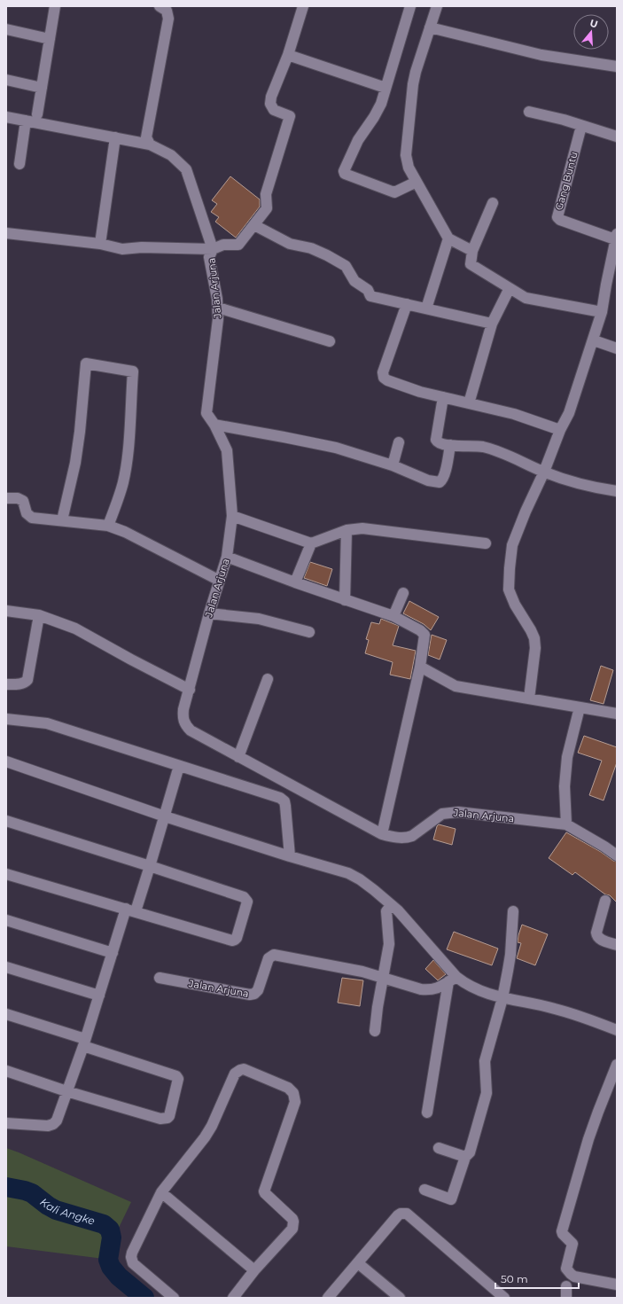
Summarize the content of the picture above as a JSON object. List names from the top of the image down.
{
  "streets": {
    "street": ["Gang Buntu", "Jalan Arjuna"]
  },
  "water": ["Kali Angke"],
  "scale_bar": "50 m",
  "north": "top"
}
